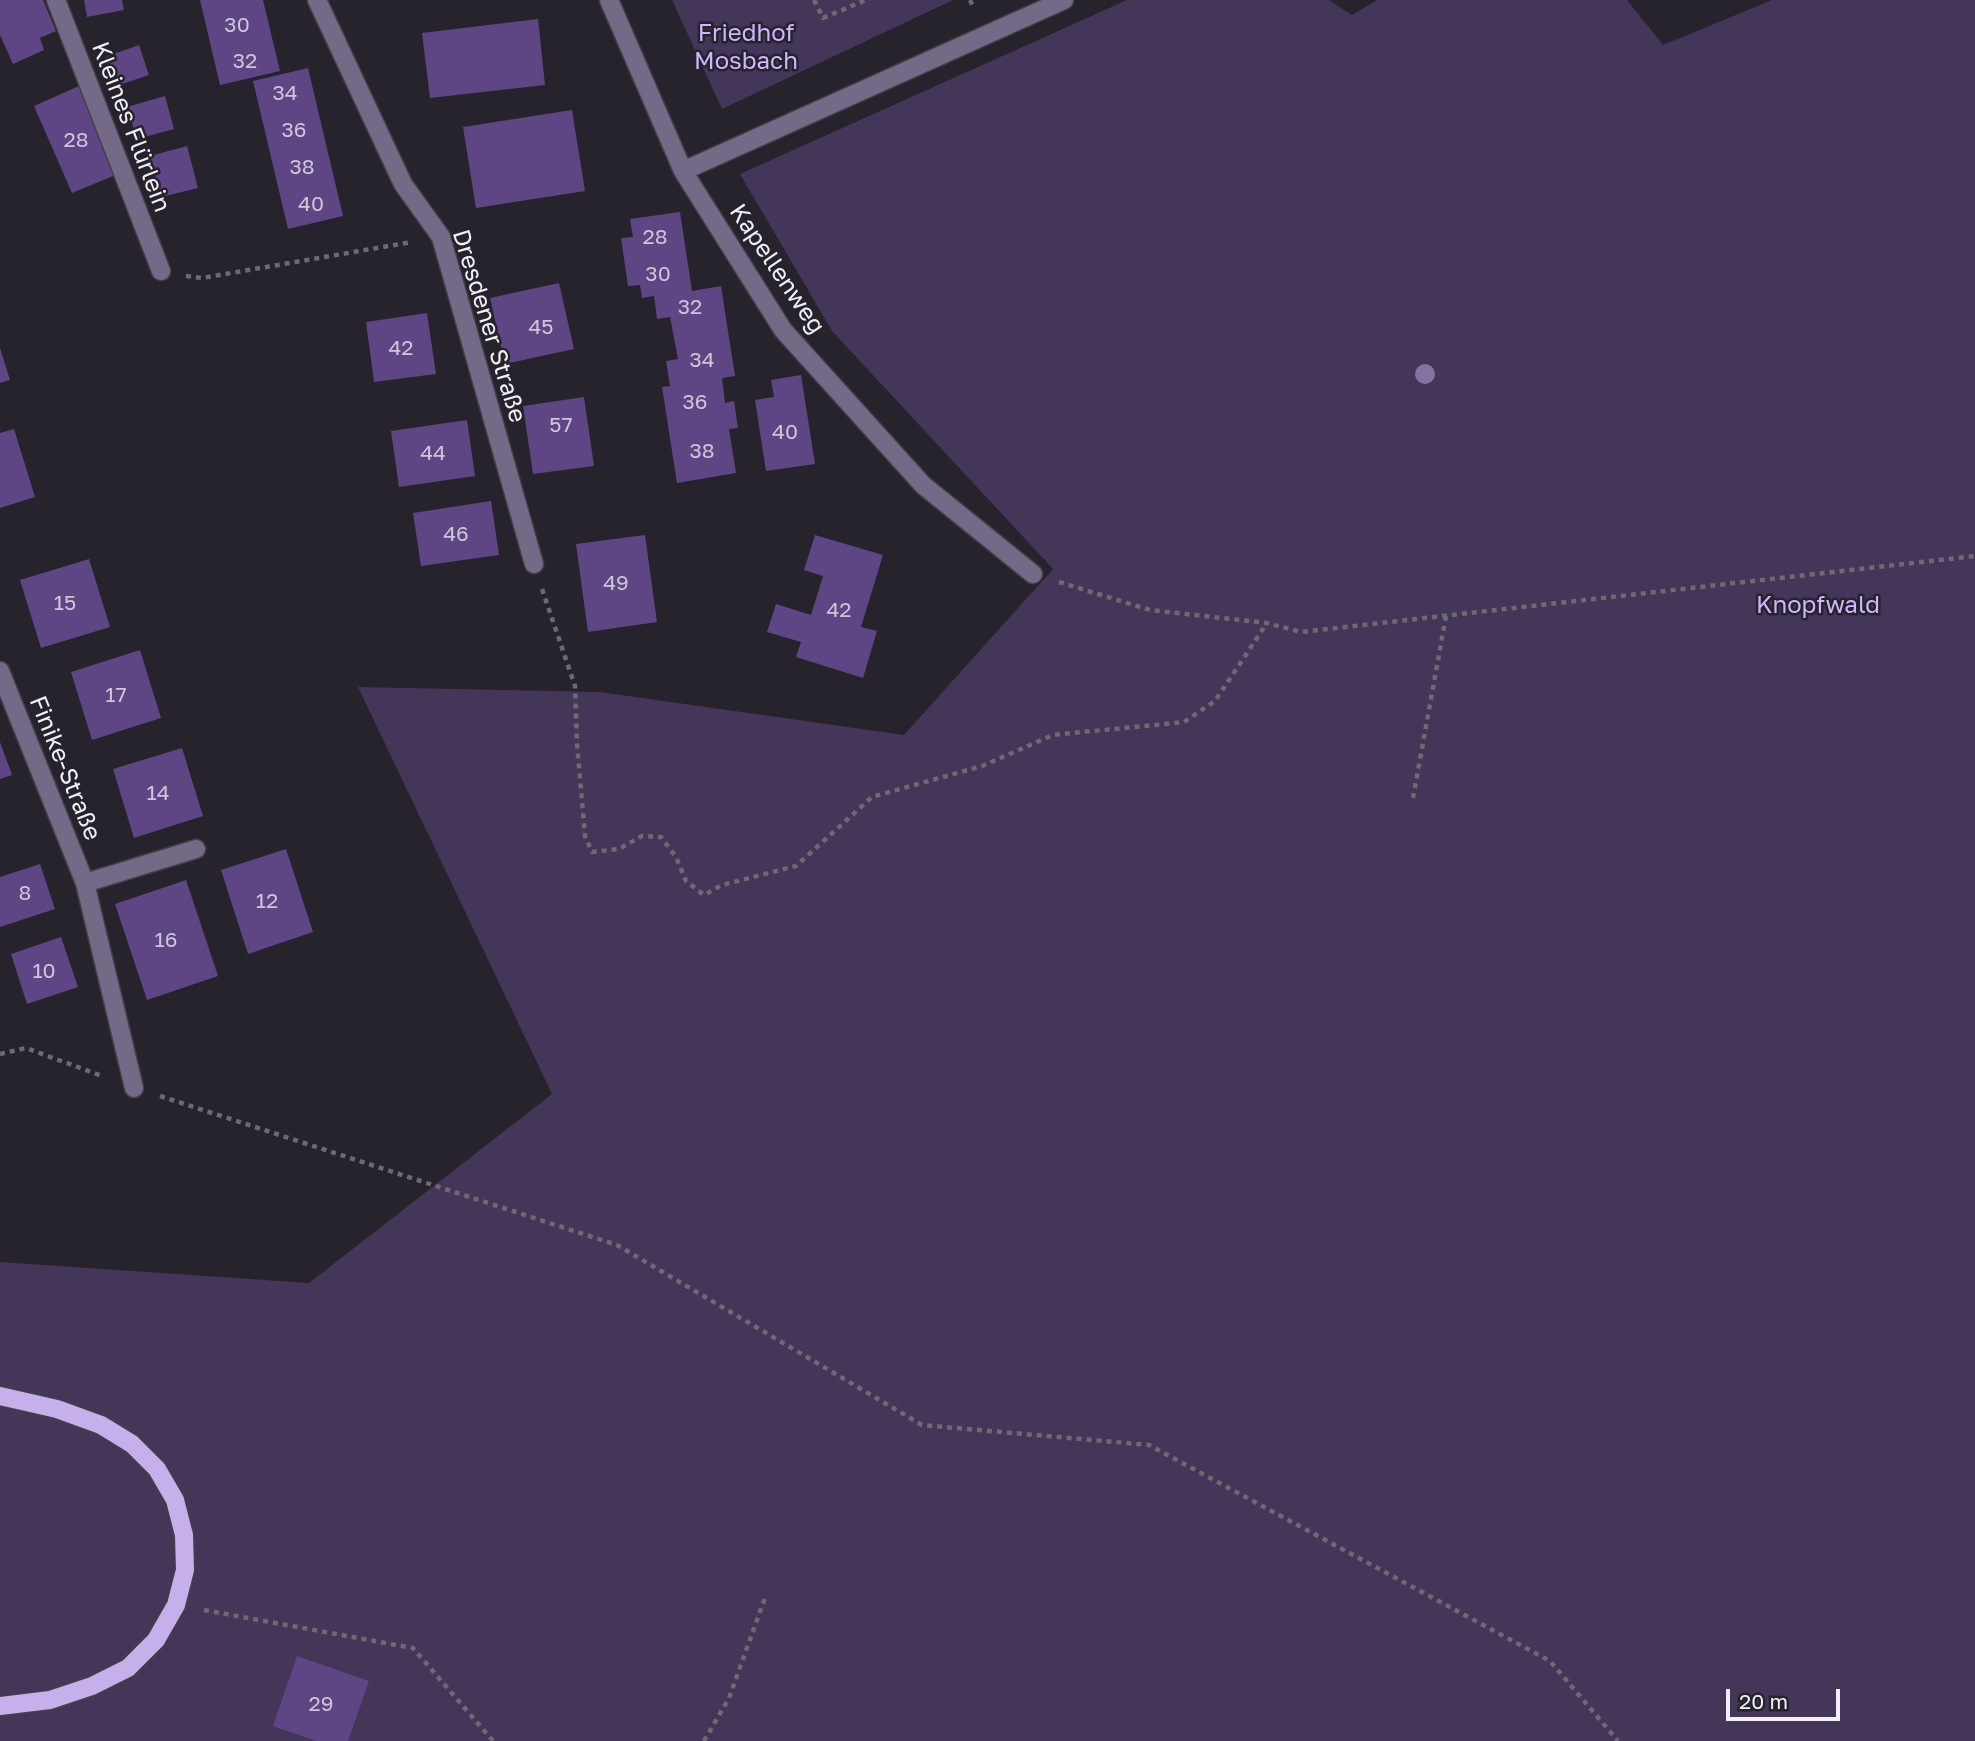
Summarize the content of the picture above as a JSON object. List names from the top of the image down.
{
  "streets": {
    "street": [
      "Kleines Flürlein",
      "Kapellenweg",
      "Dresdener Straße",
      "Finike-Straße"
    ]
  },
  "parks": ["Friedhof Mosbach", "Knopfwald"],
  "house_numbers": [
    "30",
    "32",
    "34",
    "36",
    "28",
    "38",
    "40",
    "28",
    "30",
    "32",
    "45",
    "42",
    "34",
    "36",
    "57",
    "40",
    "38",
    "44",
    "46",
    "49",
    "15",
    "42",
    "17",
    "14",
    "8",
    "12",
    "16",
    "10",
    "29"
  ],
  "scale_bar": "20 m"
}
